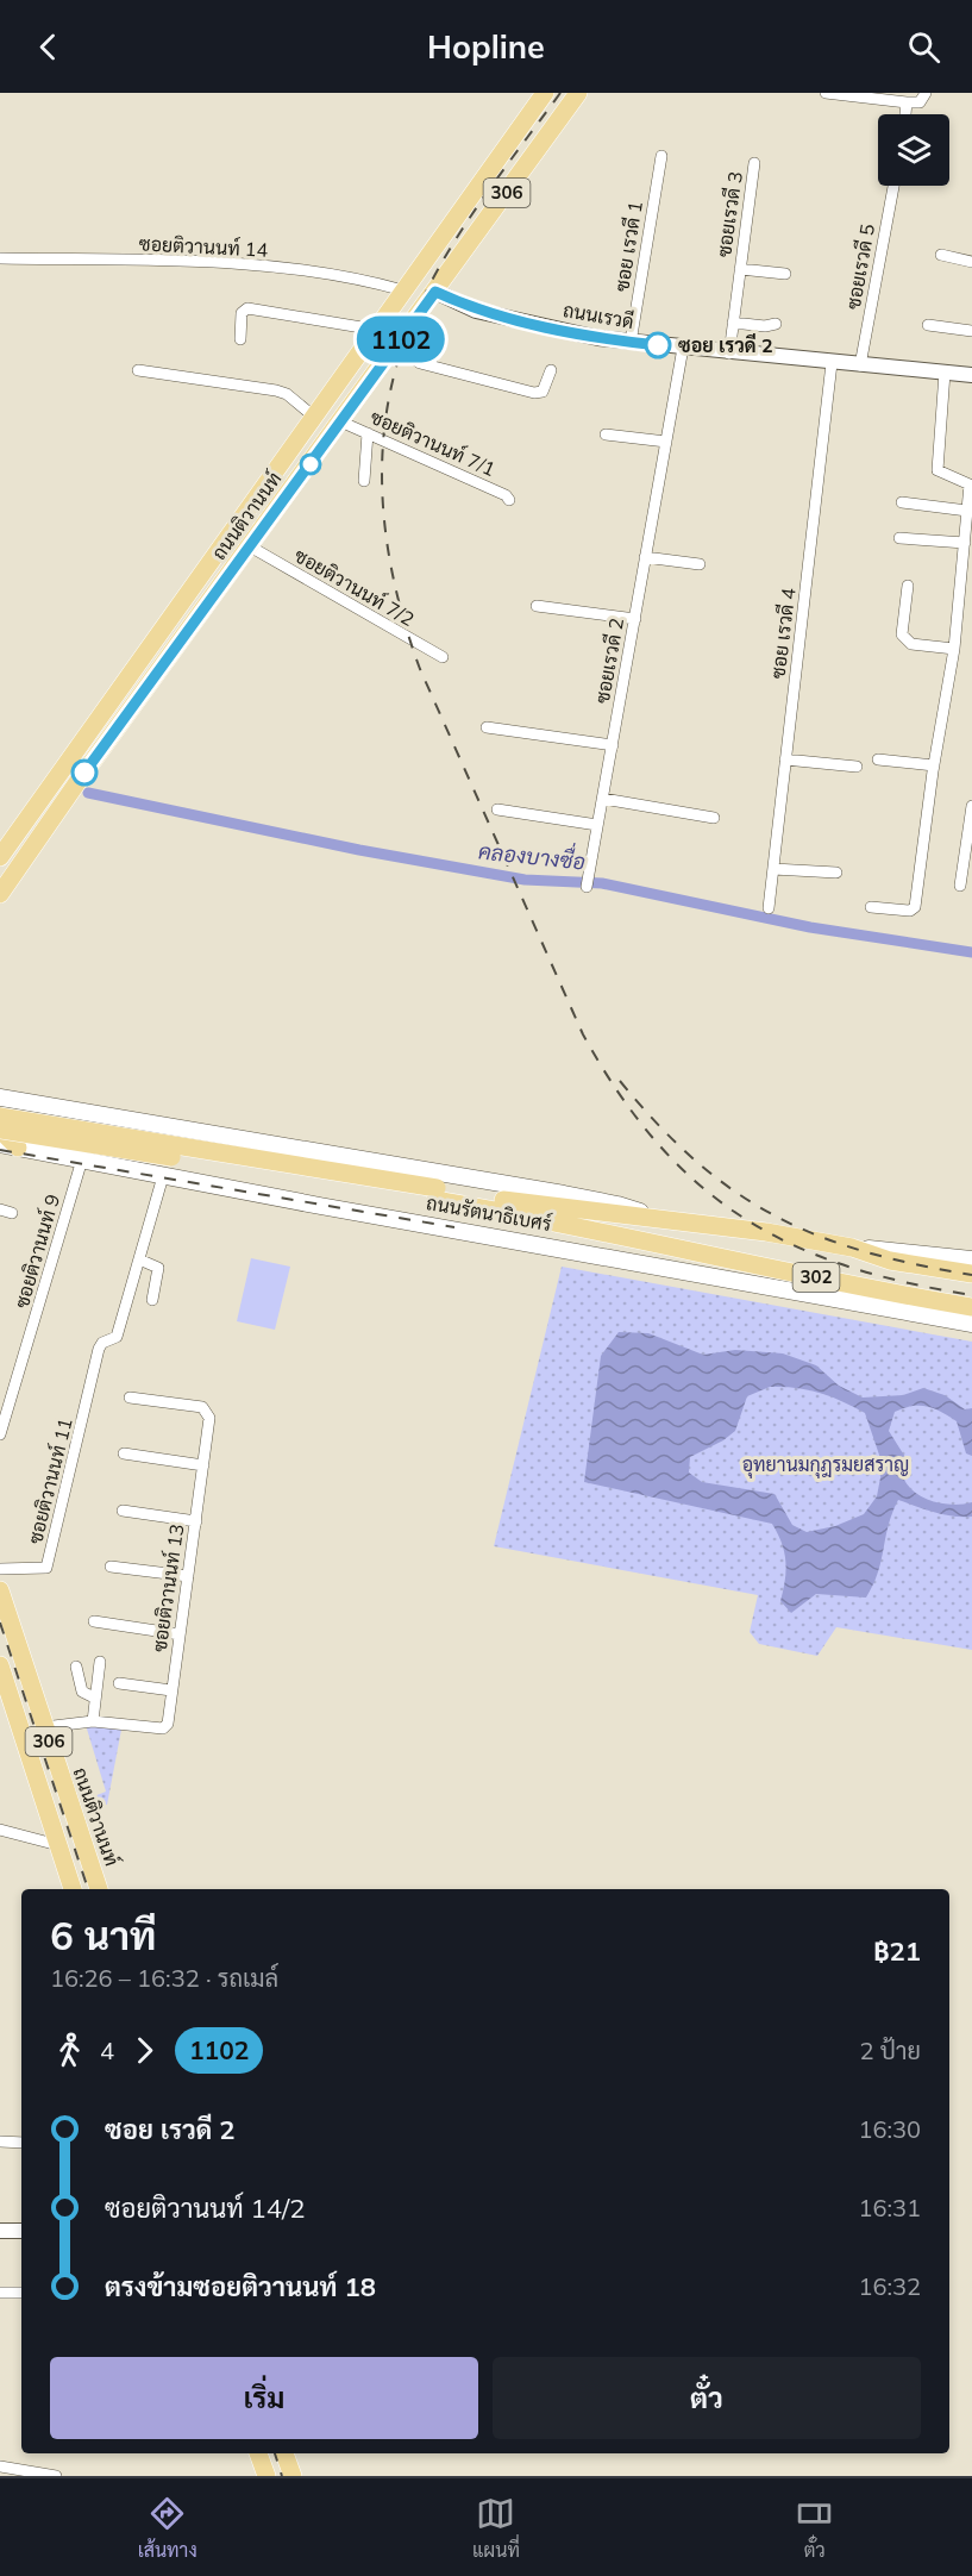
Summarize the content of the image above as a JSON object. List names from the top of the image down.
{
  "streets": {
    "main road": [
      "306",
      "ถนนติวานนท์",
      "ถนนรัตนาธิเบศร์",
      "302"
    ],
    "street": [
      "ซอยเรวดี 3",
      "ซอยติวานนท์ 14",
      "ซอย เรวดี 1",
      "ซอยเรวดี 5",
      "ถนนเรวดี",
      "ซอยติวานนท์ 7/1",
      "ซอยติวานนท์ 7/2",
      "ซอย เรวดี 4",
      "ซอยเรวดี 2",
      "ซอยติวานนท์ 9",
      "ซอยติวานนท์ 11",
      "ซอยติวานนท์ 13"
    ]
  },
  "crossings": [
    ["ซอยเรวดี 3", "ถนนเรวดี"],
    ["ซอยติวานนท์ 14", "ถนนติวานนท์"],
    ["ซอย เรวดี 1", "ถนนเรวดี"],
    ["ซอยเรวดี 5", "ถนนเรวดี"],
    ["ถนนเรวดี", "ถนนติวานนท์"],
    ["ถนนเรวดี", "ซอย เรวดี 4"],
    ["ถนนเรวดี", "ซอยเรวดี 2"],
    ["ซอยติวานนท์ 7/1", "ถนนติวานนท์"],
    ["ถนนติวานนท์", "ซอยติวานนท์ 7/2"],
    ["ถนนติวานนท์", "ซอยติวานนท์ 13"],
    ["ถนนรัตนาธิเบศร์", "ซอยติวานนท์ 9"]
  ],
  "water": ["คลองบางซื่อ"],
  "parks": ["อุทยานมกุฎรมยสราญ"],
  "places": ["ซอย เรวดี 2"],
  "lines": ["bus line 1102"],
  "page": {
    "header": "Hopline",
    "on_map": "1102",
    "heading": ["6 นาที", "16:26 – 16:32 · รถเมล์", "฿21"],
    "legs": ["4", "1102", "2 ป้าย"],
    "list": [
      {
        "name": "ซอย เรวดี 2",
        "value": "16:30"
      },
      {
        "name": "ซอยติวานนท์ 14/2",
        "value": "16:31"
      },
      {
        "name": "ตรงข้ามซอยติวานนท์ 18",
        "value": "16:32"
      }
    ],
    "buttons": ["เริ่ม", "ตั๋ว"],
    "tabs": ["เส้นทาง", "แผนที่", "ตั๋ว"]
  }
}
